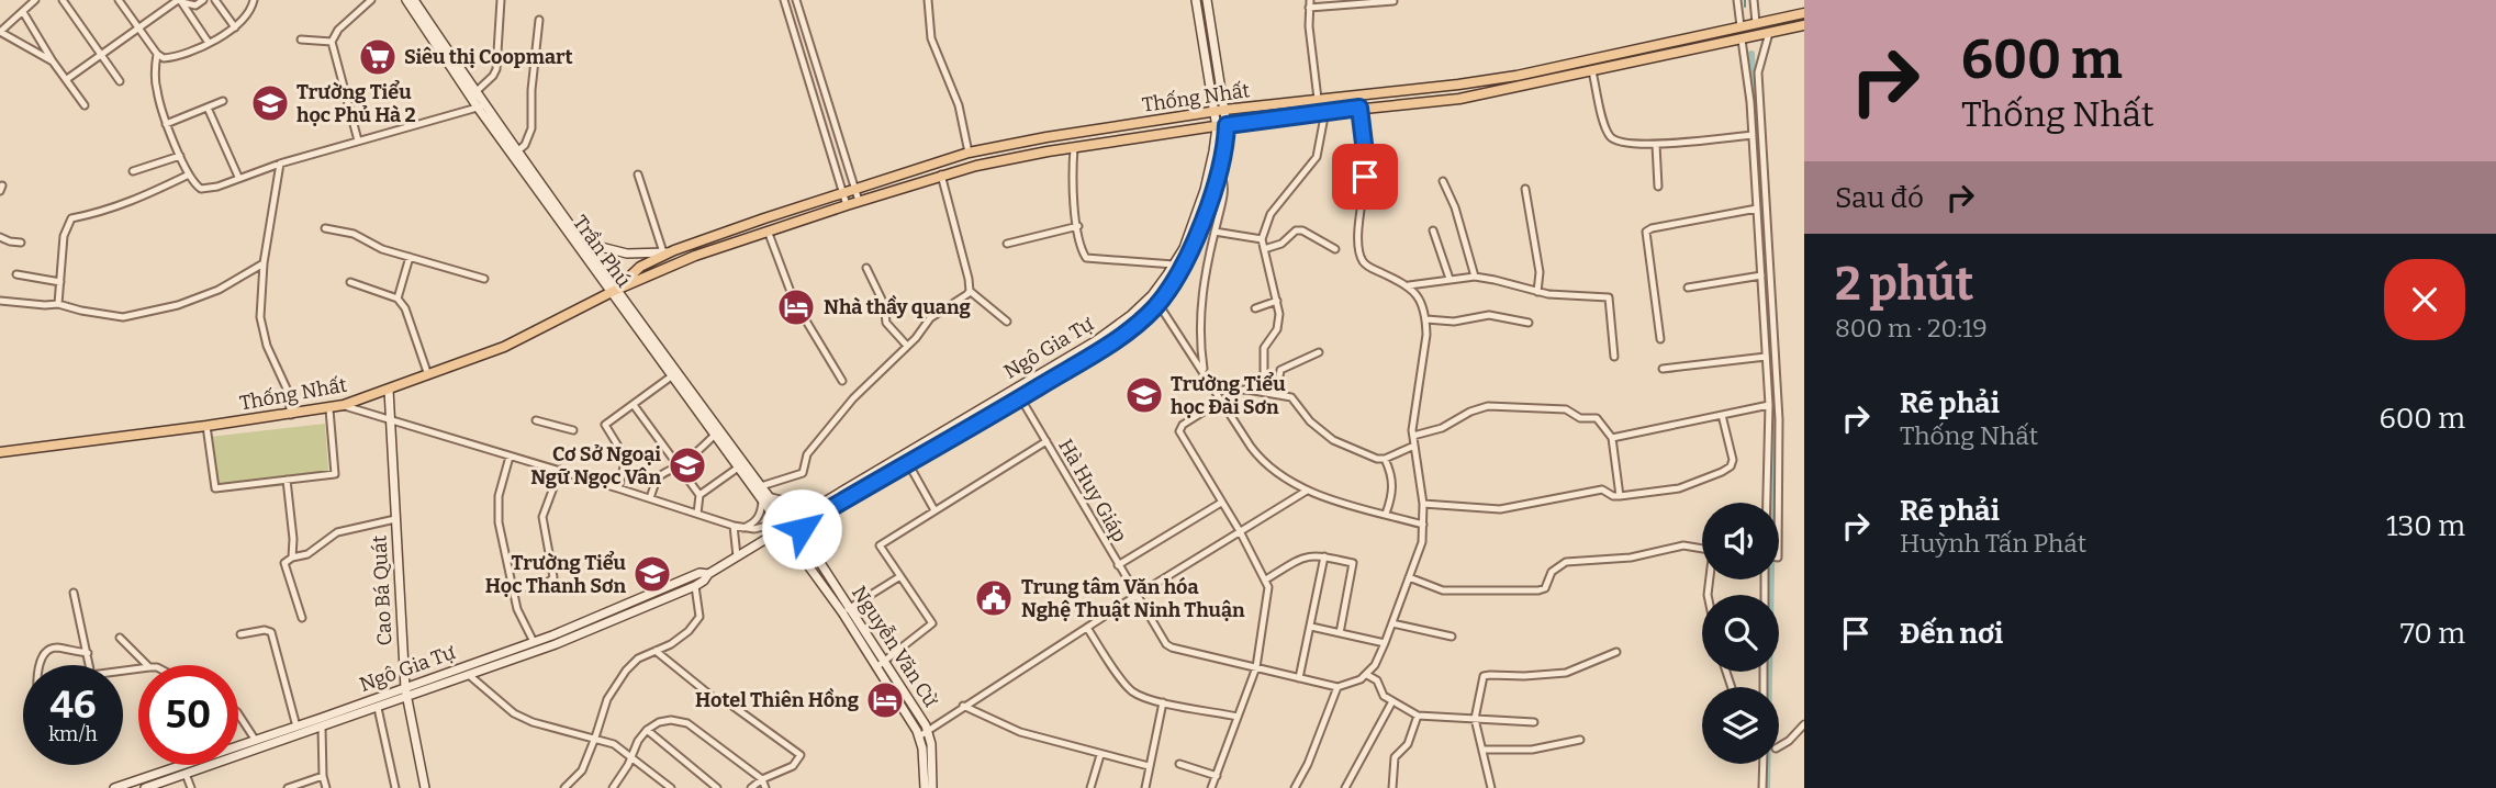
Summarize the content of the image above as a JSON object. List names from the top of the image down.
{
  "streets": {
    "main road": [
      "Thống Nhất",
      "Trần Phú",
      "Ngô Gia Tự",
      "Cao Bá Quát",
      "Nguyễn Văn Cừ"
    ],
    "street": ["Hà Huy Giáp"]
  },
  "crossings": [
    ["Thống Nhất", "Trần Phú"],
    ["Thống Nhất", "Ngô Gia Tự"],
    ["Thống Nhất", "Cao Bá Quát"],
    ["Trần Phú", "Ngô Gia Tự"],
    ["Trần Phú", "Nguyễn Văn Cừ"],
    ["Ngô Gia Tự", "Hà Huy Giáp"],
    ["Ngô Gia Tự", "Cao Bá Quát"],
    ["Ngô Gia Tự", "Nguyễn Văn Cừ"]
  ],
  "places": {
    "supermarket": ["Siêu thị Coopmart"],
    "school or university": [
      "Trường Tiểu học Phủ Hà 2",
      "Trường Tiểu học Đài Sơn",
      "Cơ Sở Ngoại Ngữ Ngọc Vân",
      "Trường Tiểu Học Thanh Sơn"
    ],
    "hotel": ["Nhà thầy quang", "Hotel Thiên Hồng"],
    "public building": ["Trung tâm Văn hóa Nghệ Thuật Ninh Thuận"]
  },
  "page": {
    "turn": ["600 m", "Thống Nhất"],
    "then": "Sau đó",
    "heading": ["2 phút", "800 m · 20:19"],
    "list": [
      {
        "name": "Rẽ phải",
        "note": "Thống Nhất",
        "value": "600 m"
      },
      {
        "name": "Rẽ phải",
        "note": "Huỳnh Tấn Phát",
        "value": "130 m"
      },
      {
        "name": "Đến nơi",
        "value": "70 m"
      }
    ],
    "speed": "46 km/h",
    "limit": "50"
  }
}
